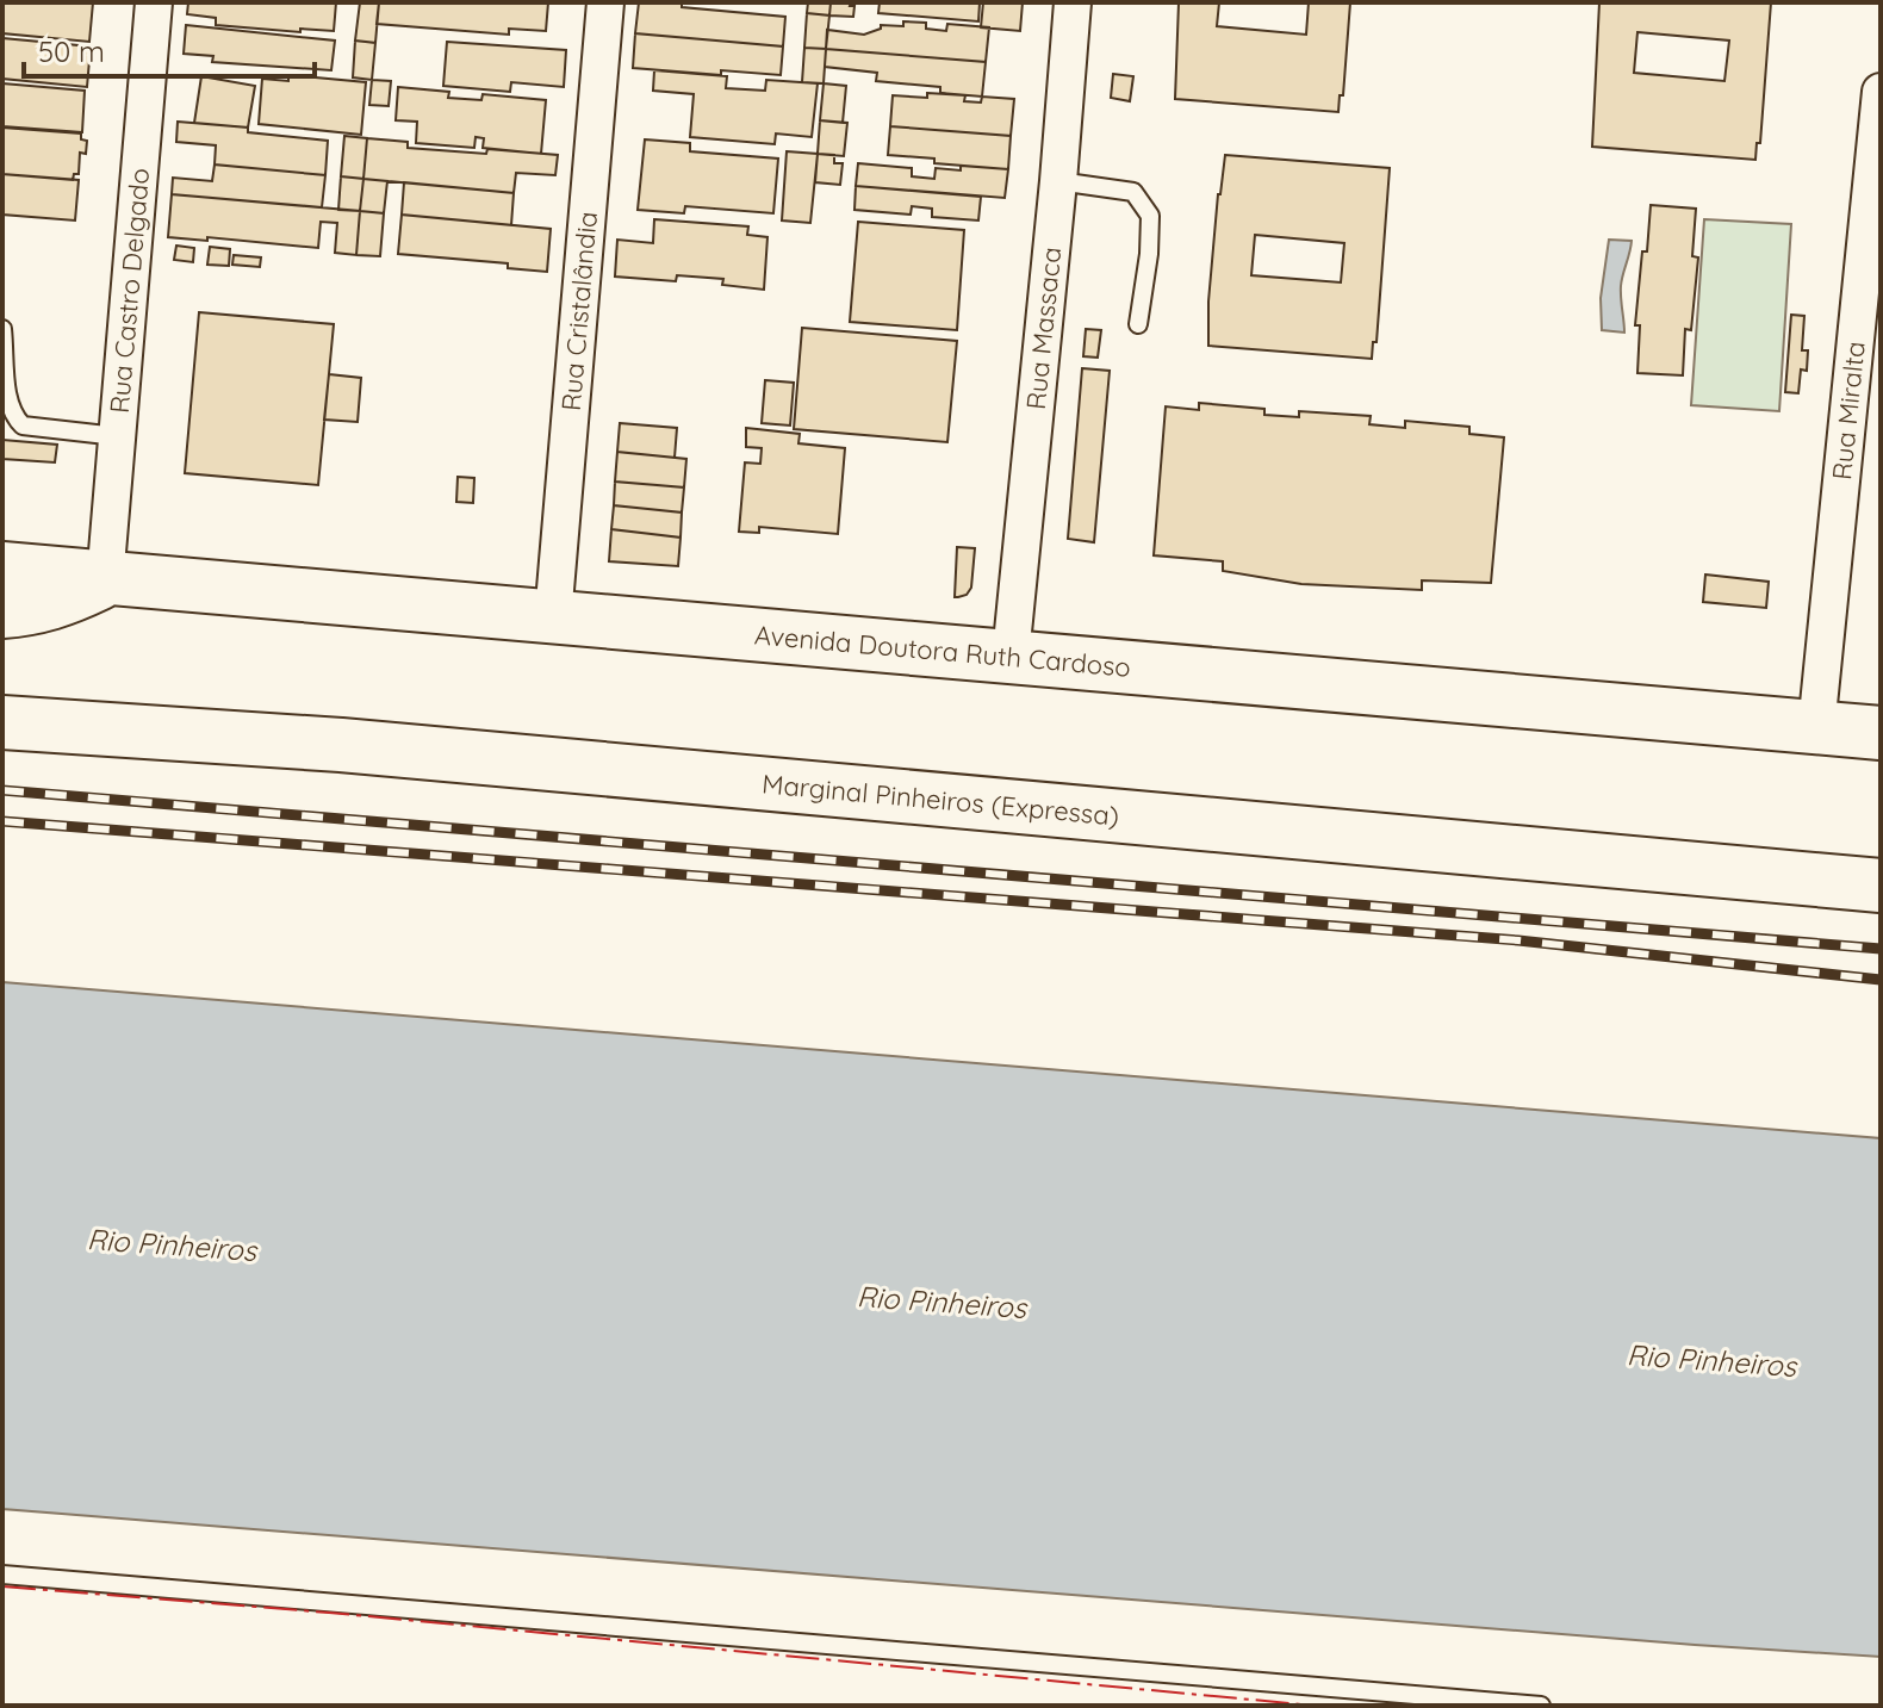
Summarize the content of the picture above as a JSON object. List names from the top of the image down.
{
  "streets": {
    "highway": ["Avenida Doutora Ruth Cardoso", "Marginal Pinheiros (Expressa)"],
    "street": [
      "Rua Castro Delgado",
      "Rua Cristalândia",
      "Rua Massaca",
      "Rua Miralta"
    ]
  },
  "crossings": [
    ["Rua Castro Delgado", "Avenida Doutora Ruth Cardoso"],
    ["Rua Cristalândia", "Avenida Doutora Ruth Cardoso"],
    ["Rua Massaca", "Avenida Doutora Ruth Cardoso"],
    ["Rua Miralta", "Avenida Doutora Ruth Cardoso"]
  ],
  "water": ["Rio Pinheiros"],
  "scale_bar": "50 m"
}
